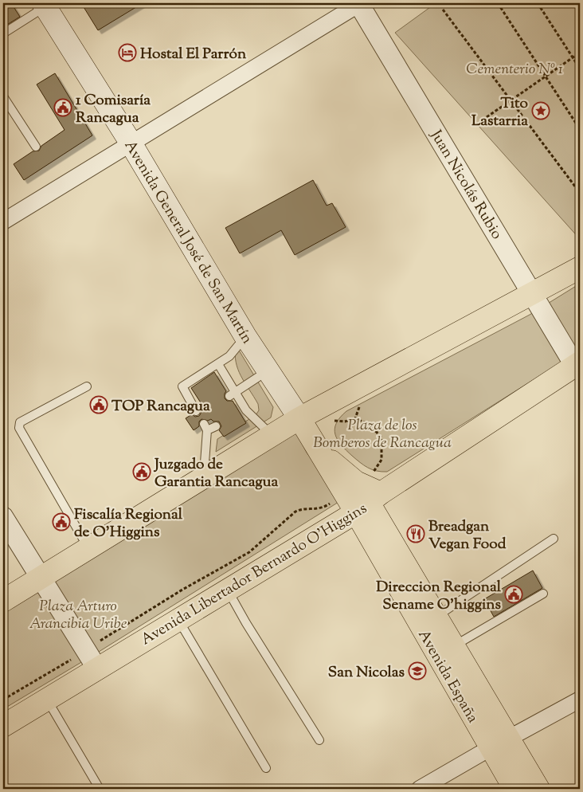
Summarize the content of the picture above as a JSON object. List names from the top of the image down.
{
  "streets": {
    "main road": ["Avenida General José de San Martín", "Avenida Libertador Bernardo O'Higgins", "Avenida España"],
    "street": ["Juan Nicolás Rubio"]
  },
  "crossings": [
    ["Juan Nicolás Rubio", "Avenida Libertador Bernardo O'Higgins"],
    ["Avenida Libertador Bernardo O'Higgins", "Avenida España"]
  ],
  "parks": ["Cementerio Nº 1", "Plaza de los Bomberos de Rancagua", "Plaza Arturo Arancibia Uribe"],
  "places": {
    "hotel": ["Hostal El Parrón"],
    "public building": [
      "1 Comisaría Rancagua",
      "TOP Rancagua",
      "Juzgado de Garantia Rancagua",
      "Fiscalía Regional de O'Higgins",
      "Direccion Regional Sename O'higgins"
    ],
    "place": ["Tito Lastarria"],
    "restaurant": ["Breadgan Vegan Food"],
    "school or university": ["San Nicolas"]
  }
}
